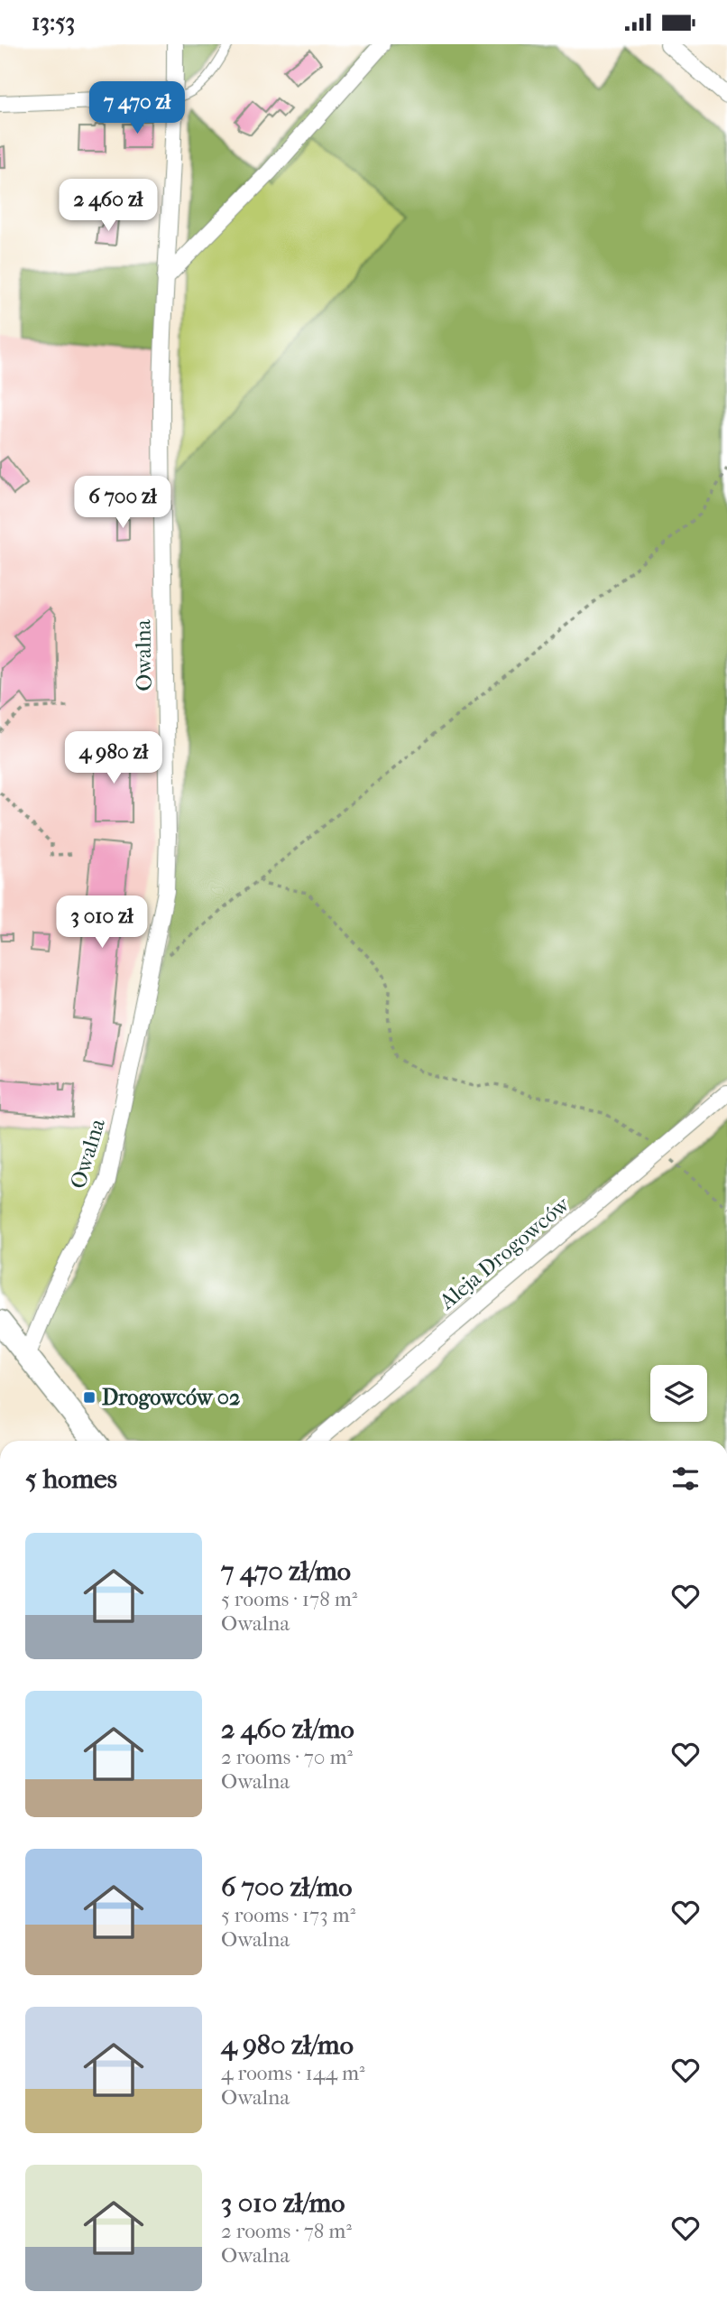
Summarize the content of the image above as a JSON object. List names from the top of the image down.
{
  "streets": {
    "street": ["Owalna", "Aleja Drogowców"]
  },
  "places": {
    "transit": ["Drogowców 02"]
  },
  "page": {
    "status": "13:53",
    "price": [
      "7 470 zł",
      "2 460 zł",
      "6 700 zł",
      "4 980 zł",
      "3 010 zł"
    ],
    "heading": "5 homes",
    "list": [
      {
        "name": "7 470 zł/mo",
        "note": "5 rooms · 178 m² · Owalna"
      },
      {
        "name": "2 460 zł/mo",
        "note": "2 rooms · 70 m² · Owalna"
      },
      {
        "name": "6 700 zł/mo",
        "note": "5 rooms · 173 m² · Owalna"
      },
      {
        "name": "4 980 zł/mo",
        "note": "4 rooms · 144 m² · Owalna"
      },
      {
        "name": "3 010 zł/mo",
        "note": "2 rooms · 78 m² · Owalna"
      }
    ]
  }
}
